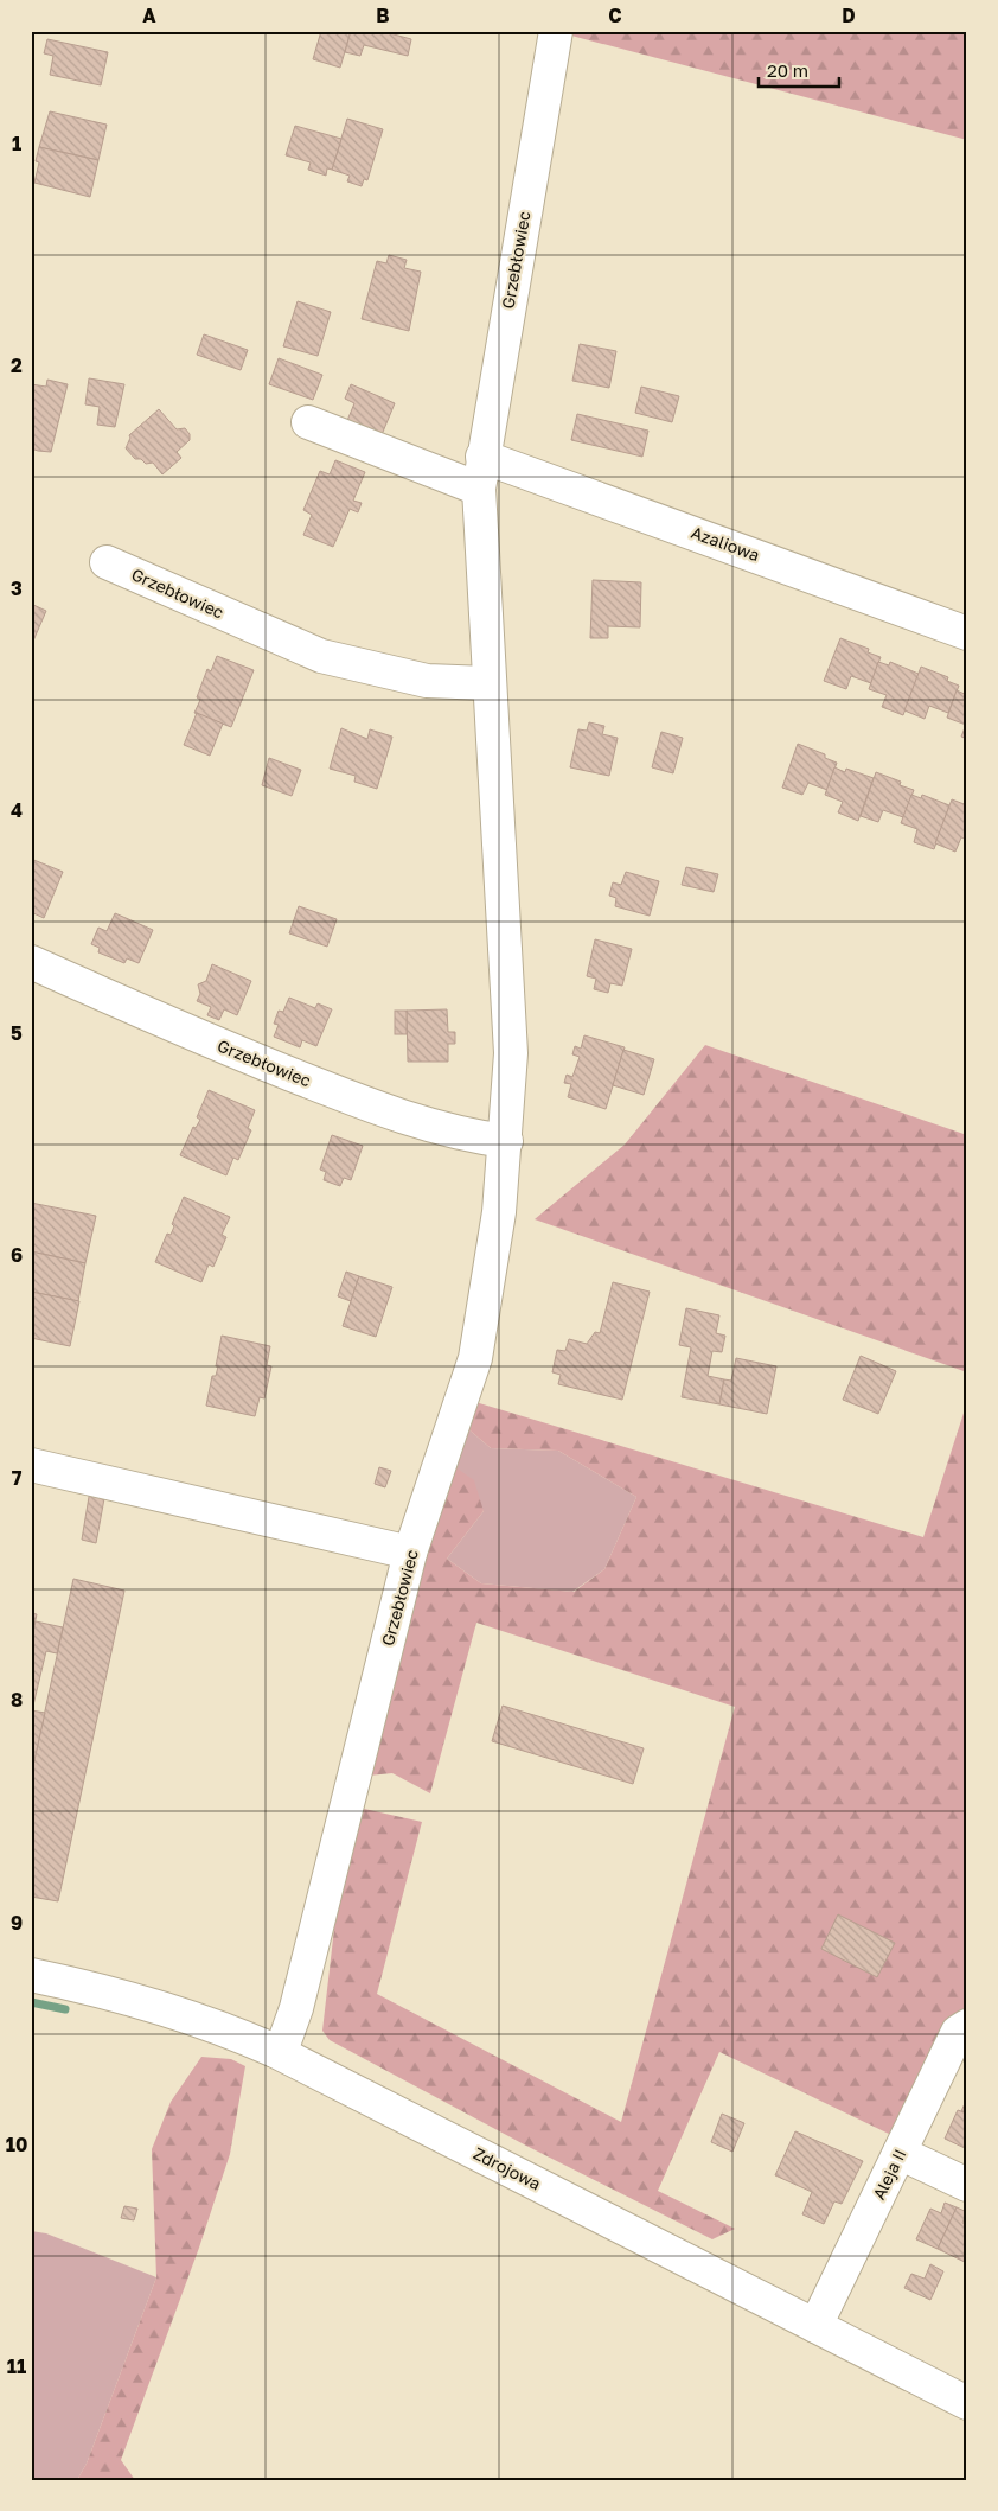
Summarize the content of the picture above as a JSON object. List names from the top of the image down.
{
  "streets": {
    "street": [
      "Grzebłowiec",
      "Azaliowa",
      "Zdrojowa",
      "Aleja II"
    ]
  },
  "crossings": [
    ["Grzebłowiec", "Azaliowa"],
    ["Grzebłowiec", "Zdrojowa"],
    ["Zdrojowa", "Aleja II"]
  ],
  "scale_bar": "20 m",
  "grid": {
    "columns": [
      "A",
      "B",
      "C",
      "D"
    ],
    "rows": [
      "1",
      "2",
      "3",
      "4",
      "5",
      "6",
      "7",
      "8",
      "9",
      "10",
      "11"
    ]
  }
}
